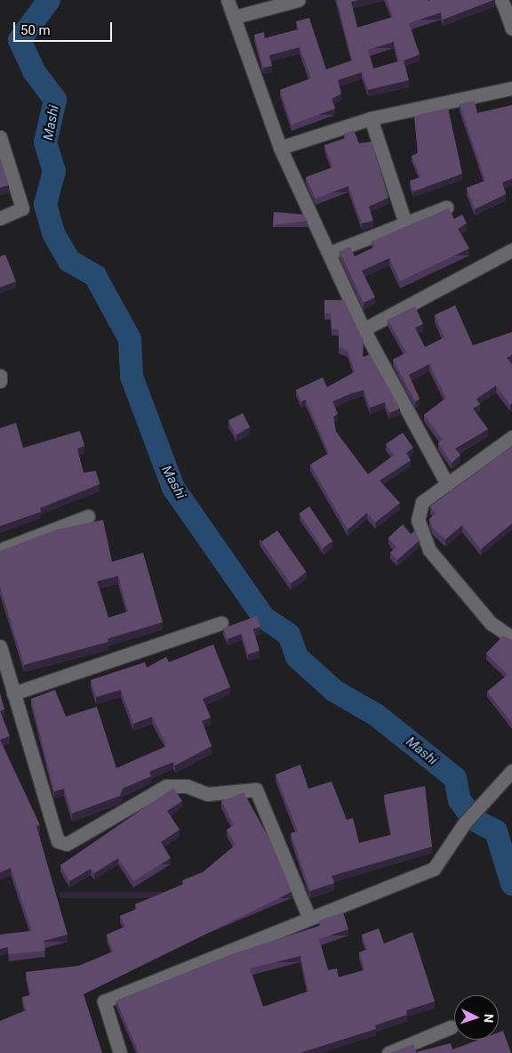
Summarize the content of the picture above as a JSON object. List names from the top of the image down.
{
  "water": ["Mashi"],
  "scale_bar": "50 m",
  "north": "right"
}
